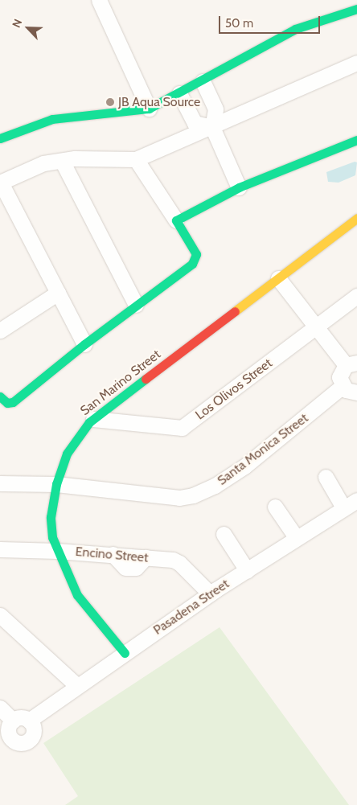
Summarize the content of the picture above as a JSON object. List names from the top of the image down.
{
  "streets": {
    "street": [
      "San Marino Street",
      "Los Olivos Street",
      "Santa Monica Street",
      "Encino Street",
      "Pasadena Street"
    ]
  },
  "crossings": [
    ["San Marino Street", "Los Olivos Street"],
    ["San Marino Street", "Santa Monica Street"],
    ["San Marino Street", "Encino Street"],
    ["San Marino Street", "Pasadena Street"],
    ["Encino Street", "Pasadena Street"]
  ],
  "places": ["JB Aqua Source"],
  "scale_bar": "50 m",
  "north": "top left"
}
